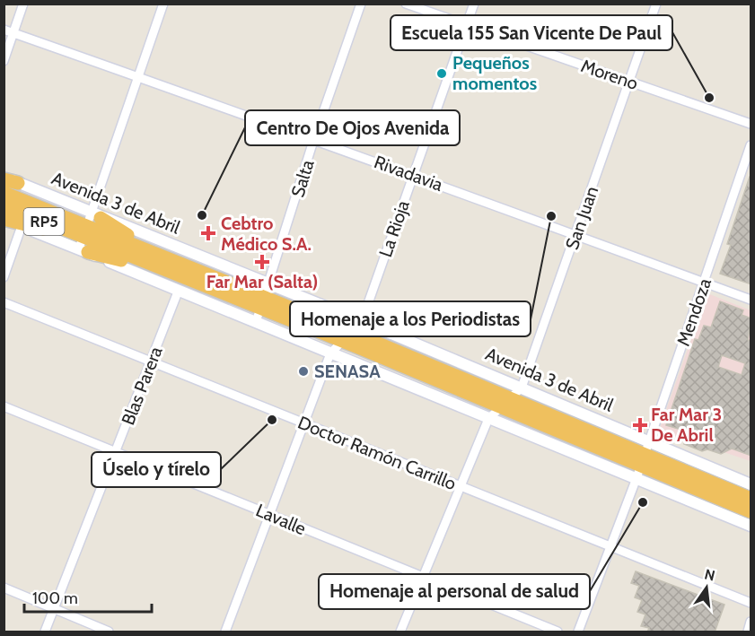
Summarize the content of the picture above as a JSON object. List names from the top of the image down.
{
  "streets": {
    "highway": ["Avenida 3 de Abril", "RP5"],
    "street": [
      "Moreno",
      "Rivadavia",
      "Salta",
      "San Juan",
      "La Rioja",
      "Mendoza",
      "Blas Parera",
      "Doctor Ramón Carrillo",
      "Lavalle"
    ]
  },
  "crossings": [
    ["Moreno", "San Juan"],
    ["Moreno", "La Rioja"],
    ["Rivadavia", "Salta"],
    ["Rivadavia", "San Juan"],
    ["Rivadavia", "La Rioja"],
    ["Rivadavia", "Mendoza"],
    ["Salta", "Avenida 3 de Abril"],
    ["Avenida 3 de Abril", "San Juan"],
    ["Avenida 3 de Abril", "La Rioja"],
    ["Avenida 3 de Abril", "Mendoza"],
    ["Avenida 3 de Abril", "Blas Parera"],
    ["La Rioja", "Doctor Ramón Carrillo"],
    ["La Rioja", "Lavalle"],
    ["Mendoza", "Doctor Ramón Carrillo"],
    ["Blas Parera", "Doctor Ramón Carrillo"],
    ["Blas Parera", "Lavalle"]
  ],
  "places": {
    "other": [
      "Pequeños momentos",
      "Escuela 155 San Vicente De Paul",
      "Centro De Ojos Avenida",
      "Homenaje a los Periodistas",
      "SENASA",
      "Úselo y tírelo",
      "Homenaje al personal de salud"
    ],
    "health": ["Cebtro Médico S.A.", "Far Mar (Salta)", "Far Mar 3 De Abril"]
  },
  "scale_bar": "100 m",
  "north": "top"
}
